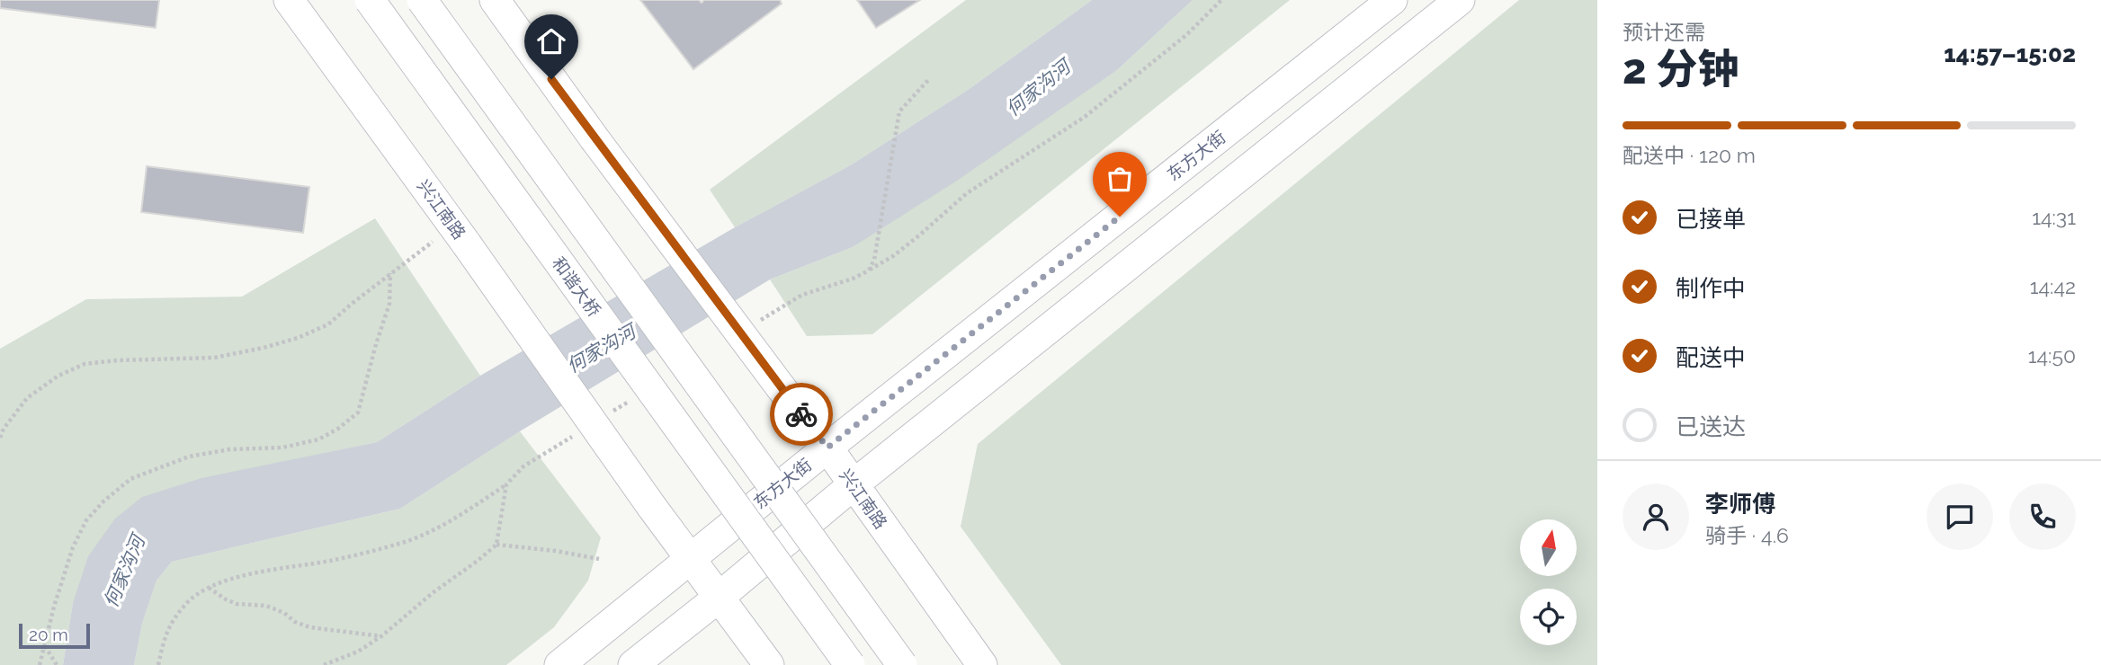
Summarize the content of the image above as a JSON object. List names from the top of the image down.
{
  "streets": {
    "main road": ["东方大街", "兴江南路", "和谐大桥"]
  },
  "crossings": [
    ["东方大街", "兴江南路"]
  ],
  "water": ["何家沟河"],
  "scale_bar": "20 m",
  "north": "top",
  "page": {
    "heading": ["2 分钟", "预计还需", "14:57–15:02"],
    "panel": ["李师傅", "骑手 · 4.6"],
    "bar": "配送中 · 120 m",
    "list": [
      ["已接单", "14:31"],
      ["制作中", "14:42"],
      ["配送中", "14:50"],
      "已送达"
    ],
    "scale": "20 m"
  }
}
